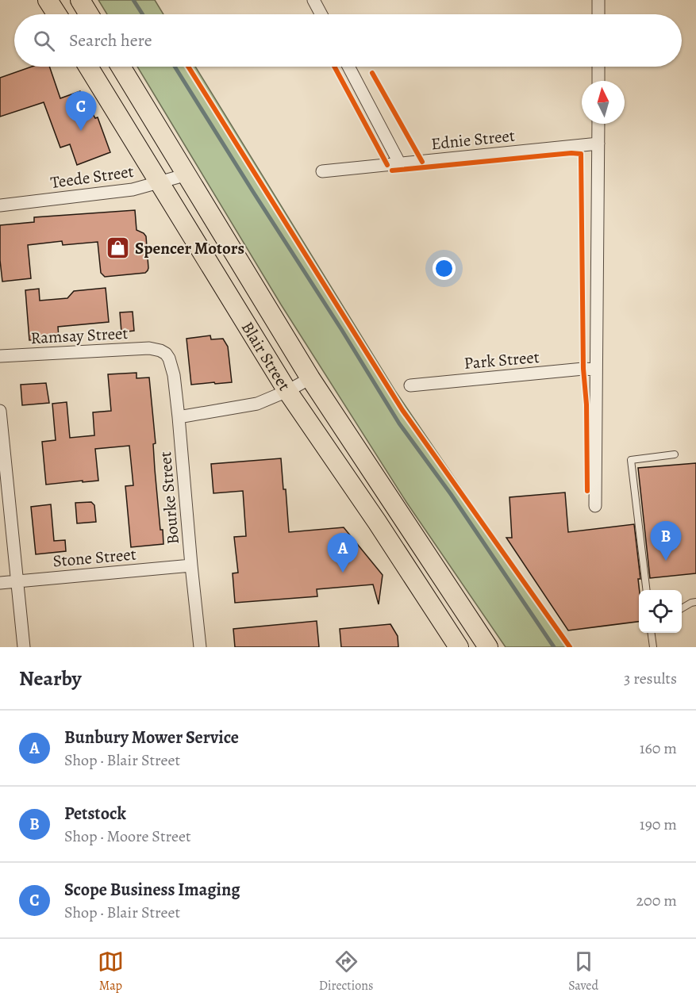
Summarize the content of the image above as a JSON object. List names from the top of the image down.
{
  "streets": {
    "main road": ["Blair Street"],
    "street": [
      "Ednie Street",
      "Teede Street",
      "Ramsay Street",
      "Park Street",
      "Bourke Street",
      "Stone Street"
    ]
  },
  "crossings": [
    ["Teede Street", "Blair Street"],
    ["Ramsay Street", "Bourke Street"],
    ["Bourke Street", "Stone Street"]
  ],
  "places": {
    "shop": ["Spencer Motors"]
  },
  "north": "top",
  "page": {
    "search": "Search here",
    "pins": ["C", "B", "A"],
    "heading": ["Nearby", "3 results"],
    "list": [
      {
        "mark": "A",
        "name": "Bunbury Mower Service",
        "note": "Shop · Blair Street",
        "value": "160 m"
      },
      {
        "mark": "B",
        "name": "Petstock",
        "note": "Shop · Moore Street",
        "value": "190 m"
      },
      {
        "mark": "C",
        "name": "Scope Business Imaging",
        "note": "Shop · Blair Street",
        "value": "200 m"
      }
    ],
    "nav": ["Map", "Directions", "Saved"]
  }
}
